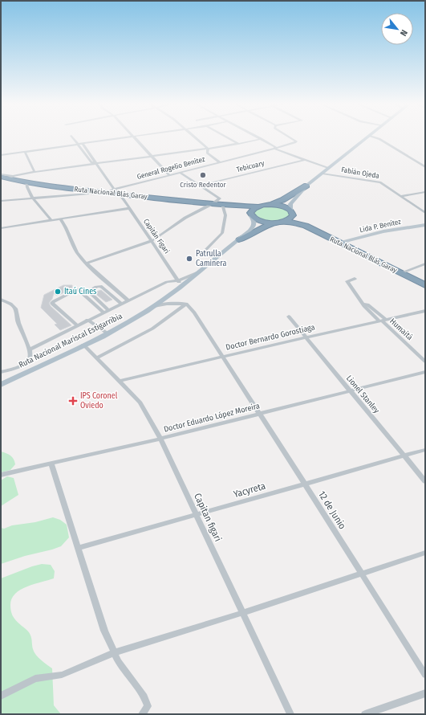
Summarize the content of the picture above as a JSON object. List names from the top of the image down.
{
  "streets": {
    "highway": ["Ruta Nacional Blás Garay"],
    "main road": ["Ruta Nacional Mariscal Estigarribia"],
    "street": [
      "Tebicuary",
      "General Rogelio Benítez",
      "Fabián Ojeda",
      "Lida P. Benítez",
      "Capitán Figari",
      "Humaitá",
      "Doctor Bernardo Gorostiaga",
      "Lionel Stanley",
      "Doctor Eduardo López Moreira",
      "Yacyreta",
      "12 de Junio",
      "Capitan figari"
    ]
  },
  "crossings": [
    ["General Rogelio Benítez", "Ruta Nacional Blás Garay"],
    ["General Rogelio Benítez", "Capitán Figari"],
    ["Ruta Nacional Blás Garay", "Lida P. Benítez"],
    ["Ruta Nacional Blás Garay", "Capitán Figari"],
    ["Ruta Nacional Blás Garay", "Ruta Nacional Mariscal Estigarribia"],
    ["Capitán Figari", "Ruta Nacional Mariscal Estigarribia"],
    ["Humaitá", "Doctor Bernardo Gorostiaga"],
    ["Doctor Bernardo Gorostiaga", "Lionel Stanley"],
    ["Doctor Bernardo Gorostiaga", "12 de Junio"],
    ["Doctor Bernardo Gorostiaga", "Capitan figari"],
    ["Ruta Nacional Mariscal Estigarribia", "Capitan figari"],
    ["Lionel Stanley", "Doctor Eduardo López Moreira"],
    ["Lionel Stanley", "Yacyreta"],
    ["Doctor Eduardo López Moreira", "12 de Junio"],
    ["Doctor Eduardo López Moreira", "Capitan figari"],
    ["Yacyreta", "12 de Junio"],
    ["Yacyreta", "Capitan figari"]
  ],
  "places": {
    "other": ["Cristo Redentor", "Patrulla Caminera", "Itaú Cines"],
    "health": ["IPS Coronel Oviedo"]
  },
  "north": "bottom right"
}
